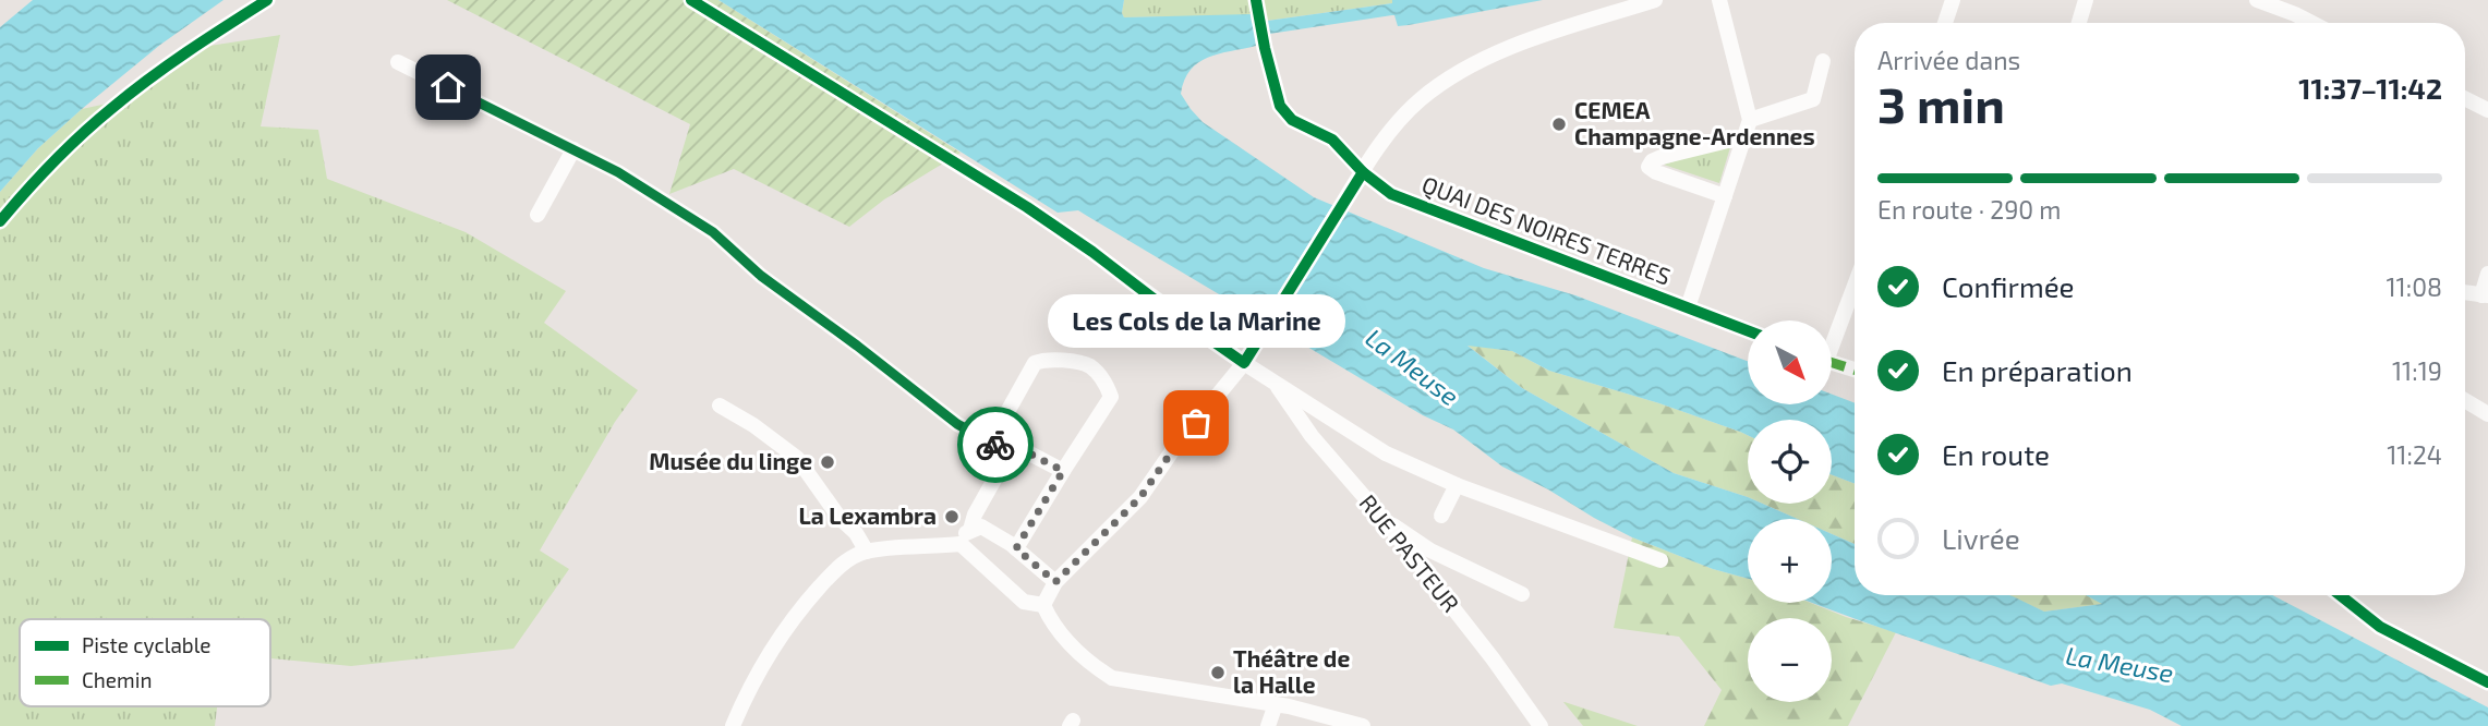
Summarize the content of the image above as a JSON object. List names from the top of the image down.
{
  "streets": {
    "street": ["RUE PASTEUR"],
    "cycle path": ["QUAI DES NOIRES TERRES"]
  },
  "water": ["La Meuse"],
  "places": [
    "CEMEA Champagne-Ardennes",
    "Les Cols de la Marine",
    "Musée du linge",
    "La Lexambra",
    "Théâtre de la Halle"
  ],
  "legend": ["Piste cyclable", "Chemin"],
  "north": "bottom right",
  "page": {
    "heading": ["3 min", "Arrivée dans", "11:37–11:42"],
    "bar": "En route · 290 m",
    "list": [
      ["Confirmée", "11:08"],
      ["En préparation", "11:19"],
      ["En route", "11:24"],
      "Livrée"
    ],
    "bubble": "Les Cols de la Marine",
    "map_buttons": ["+", "−"]
  }
}
